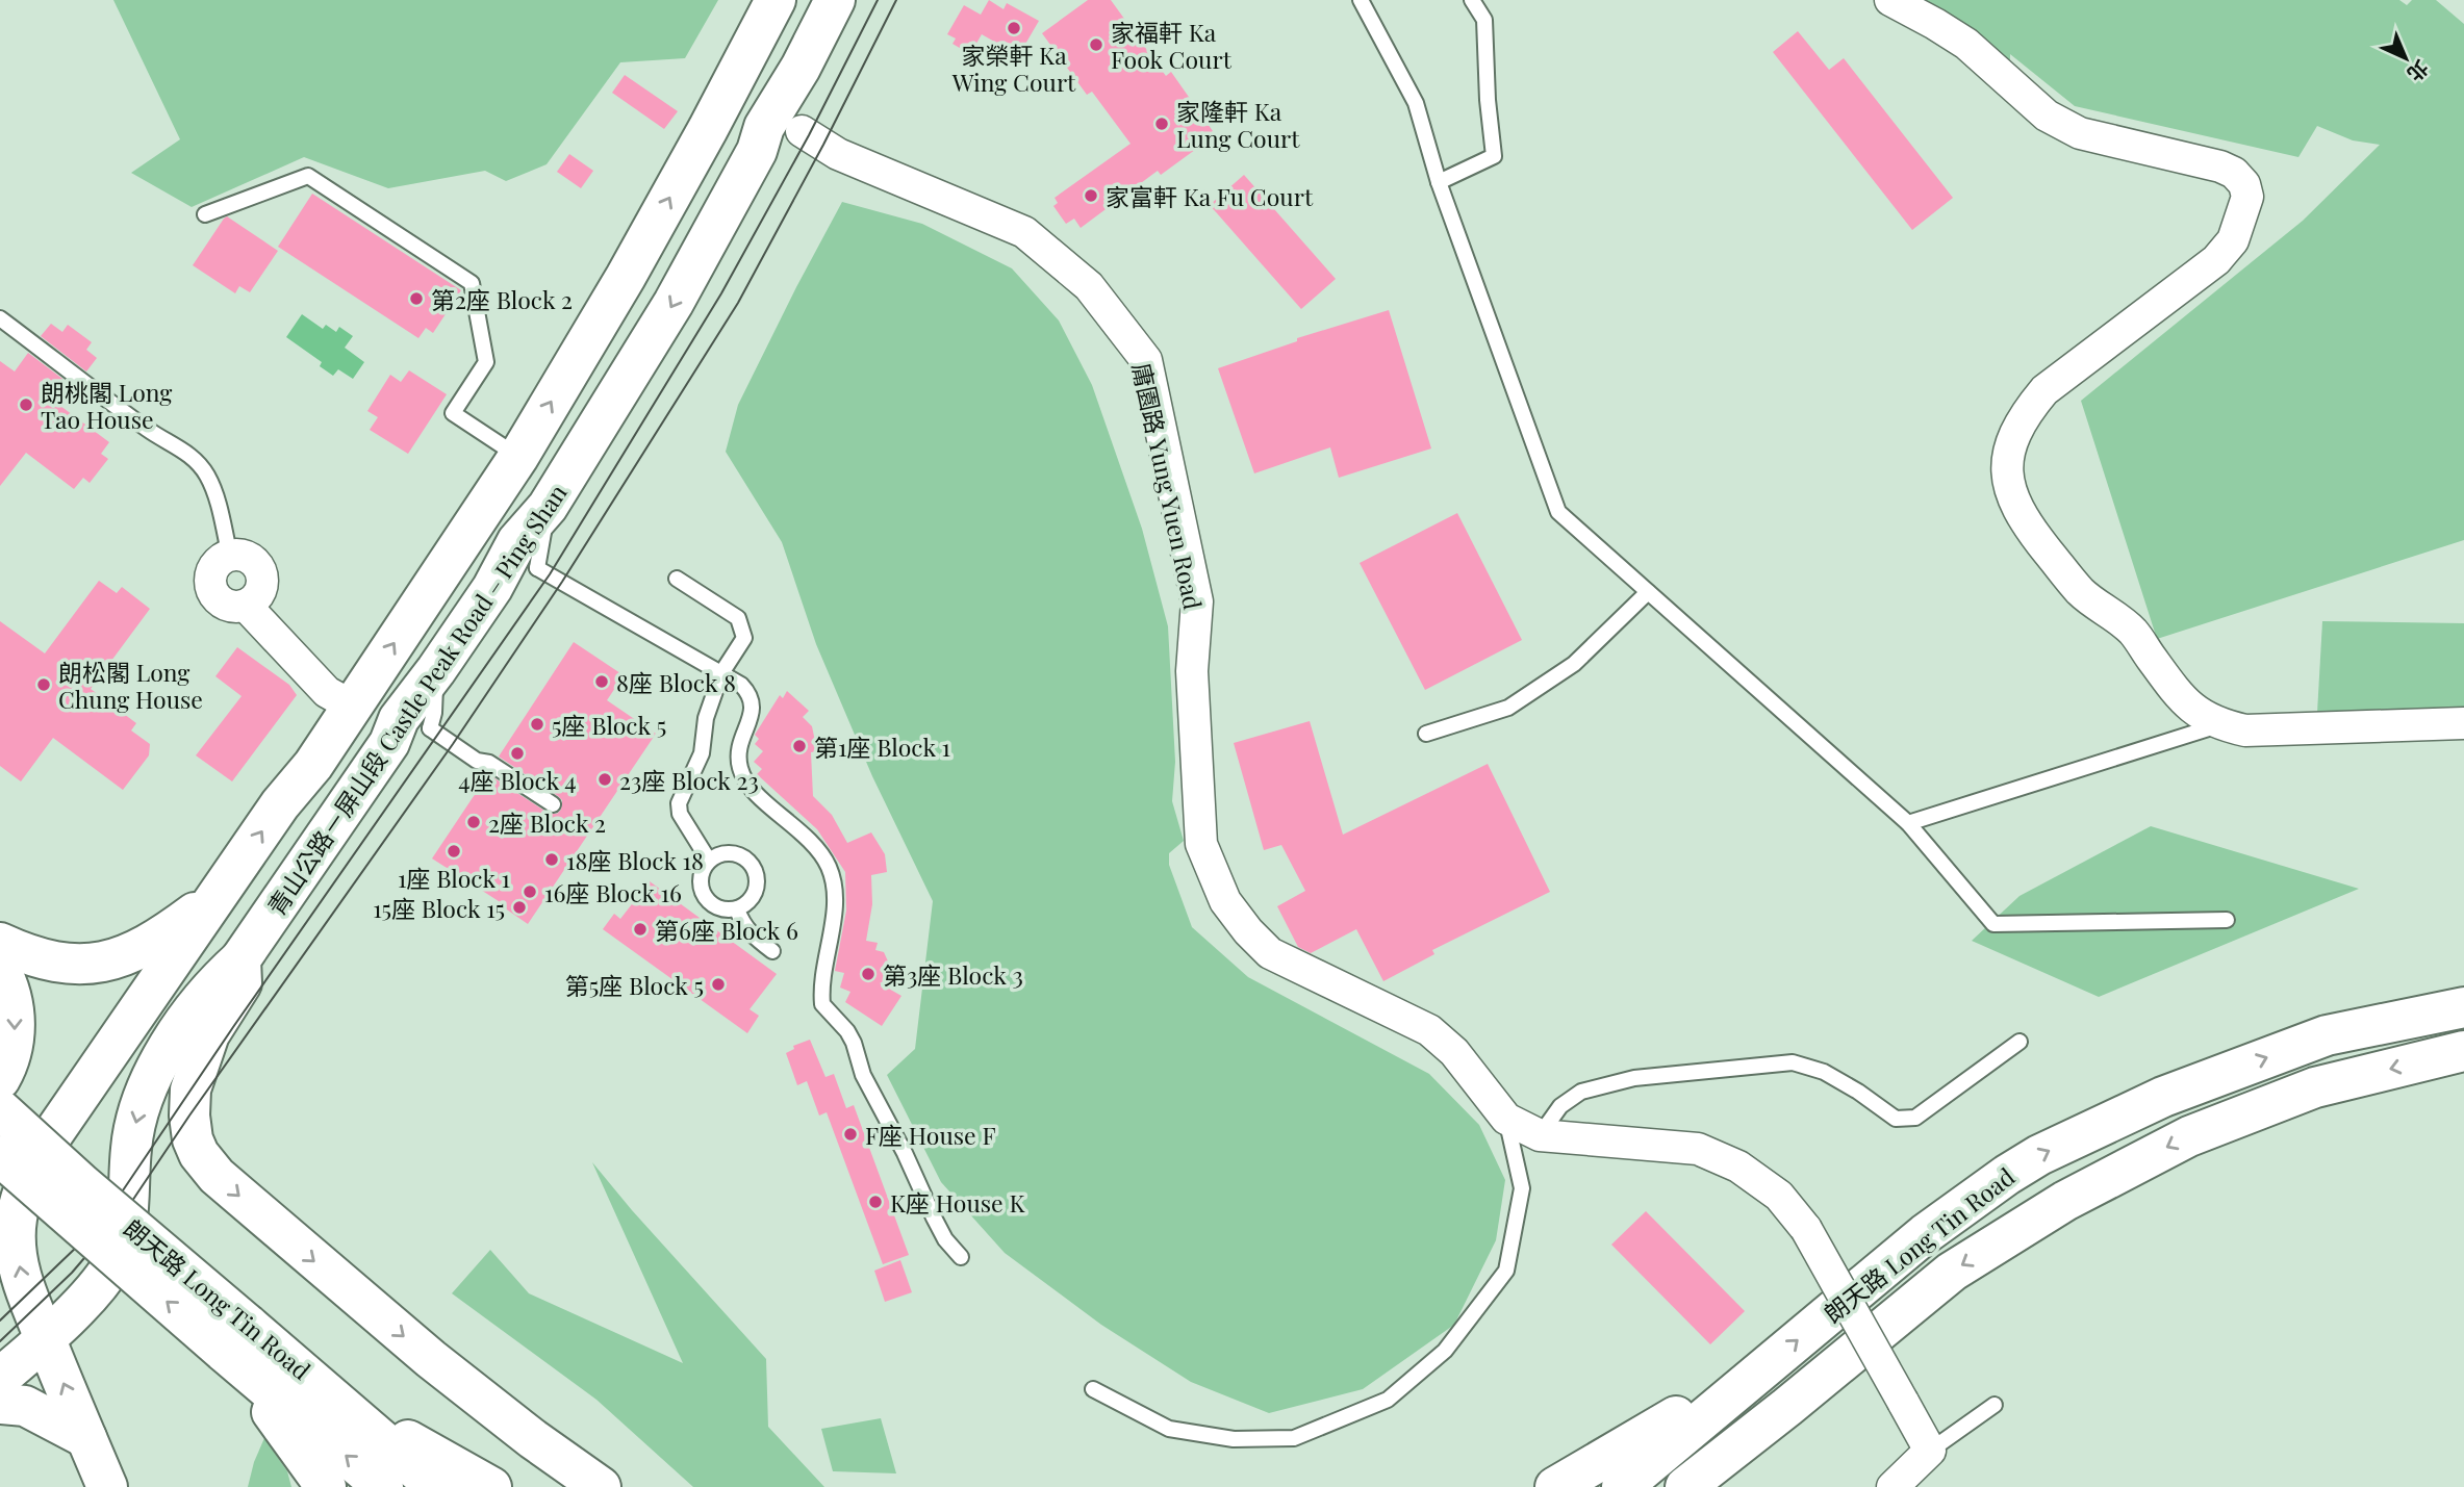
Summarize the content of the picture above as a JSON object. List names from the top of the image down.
{
  "streets": {
    "main road": ["青山公路－屏山段 Castle Peak Road – Ping Shan", "朗天路 Long Tin Road"],
    "street": ["庸園路 Yung Yuen Road"]
  },
  "places": [
    "家榮軒 Ka Wing Court",
    "家福軒 Ka Fook Court",
    "家隆軒 Ka Lung Court",
    "家富軒 Ka Fu Court",
    "第2座 Block 2",
    "朗桃閣 Long Tao House",
    "8座 Block 8",
    "朗松閣 Long Chung House",
    "5座 Block 5",
    "第1座 Block 1",
    "4座 Block 4",
    "23座 Block 23",
    "2座 Block 2",
    "1座 Block 1",
    "18座 Block 18",
    "16座 Block 16",
    "15座 Block 15",
    "第6座 Block 6",
    "第3座 Block 3",
    "第5座 Block 5",
    "F座 House F",
    "K座 House K"
  ],
  "north": "bottom right"
}
